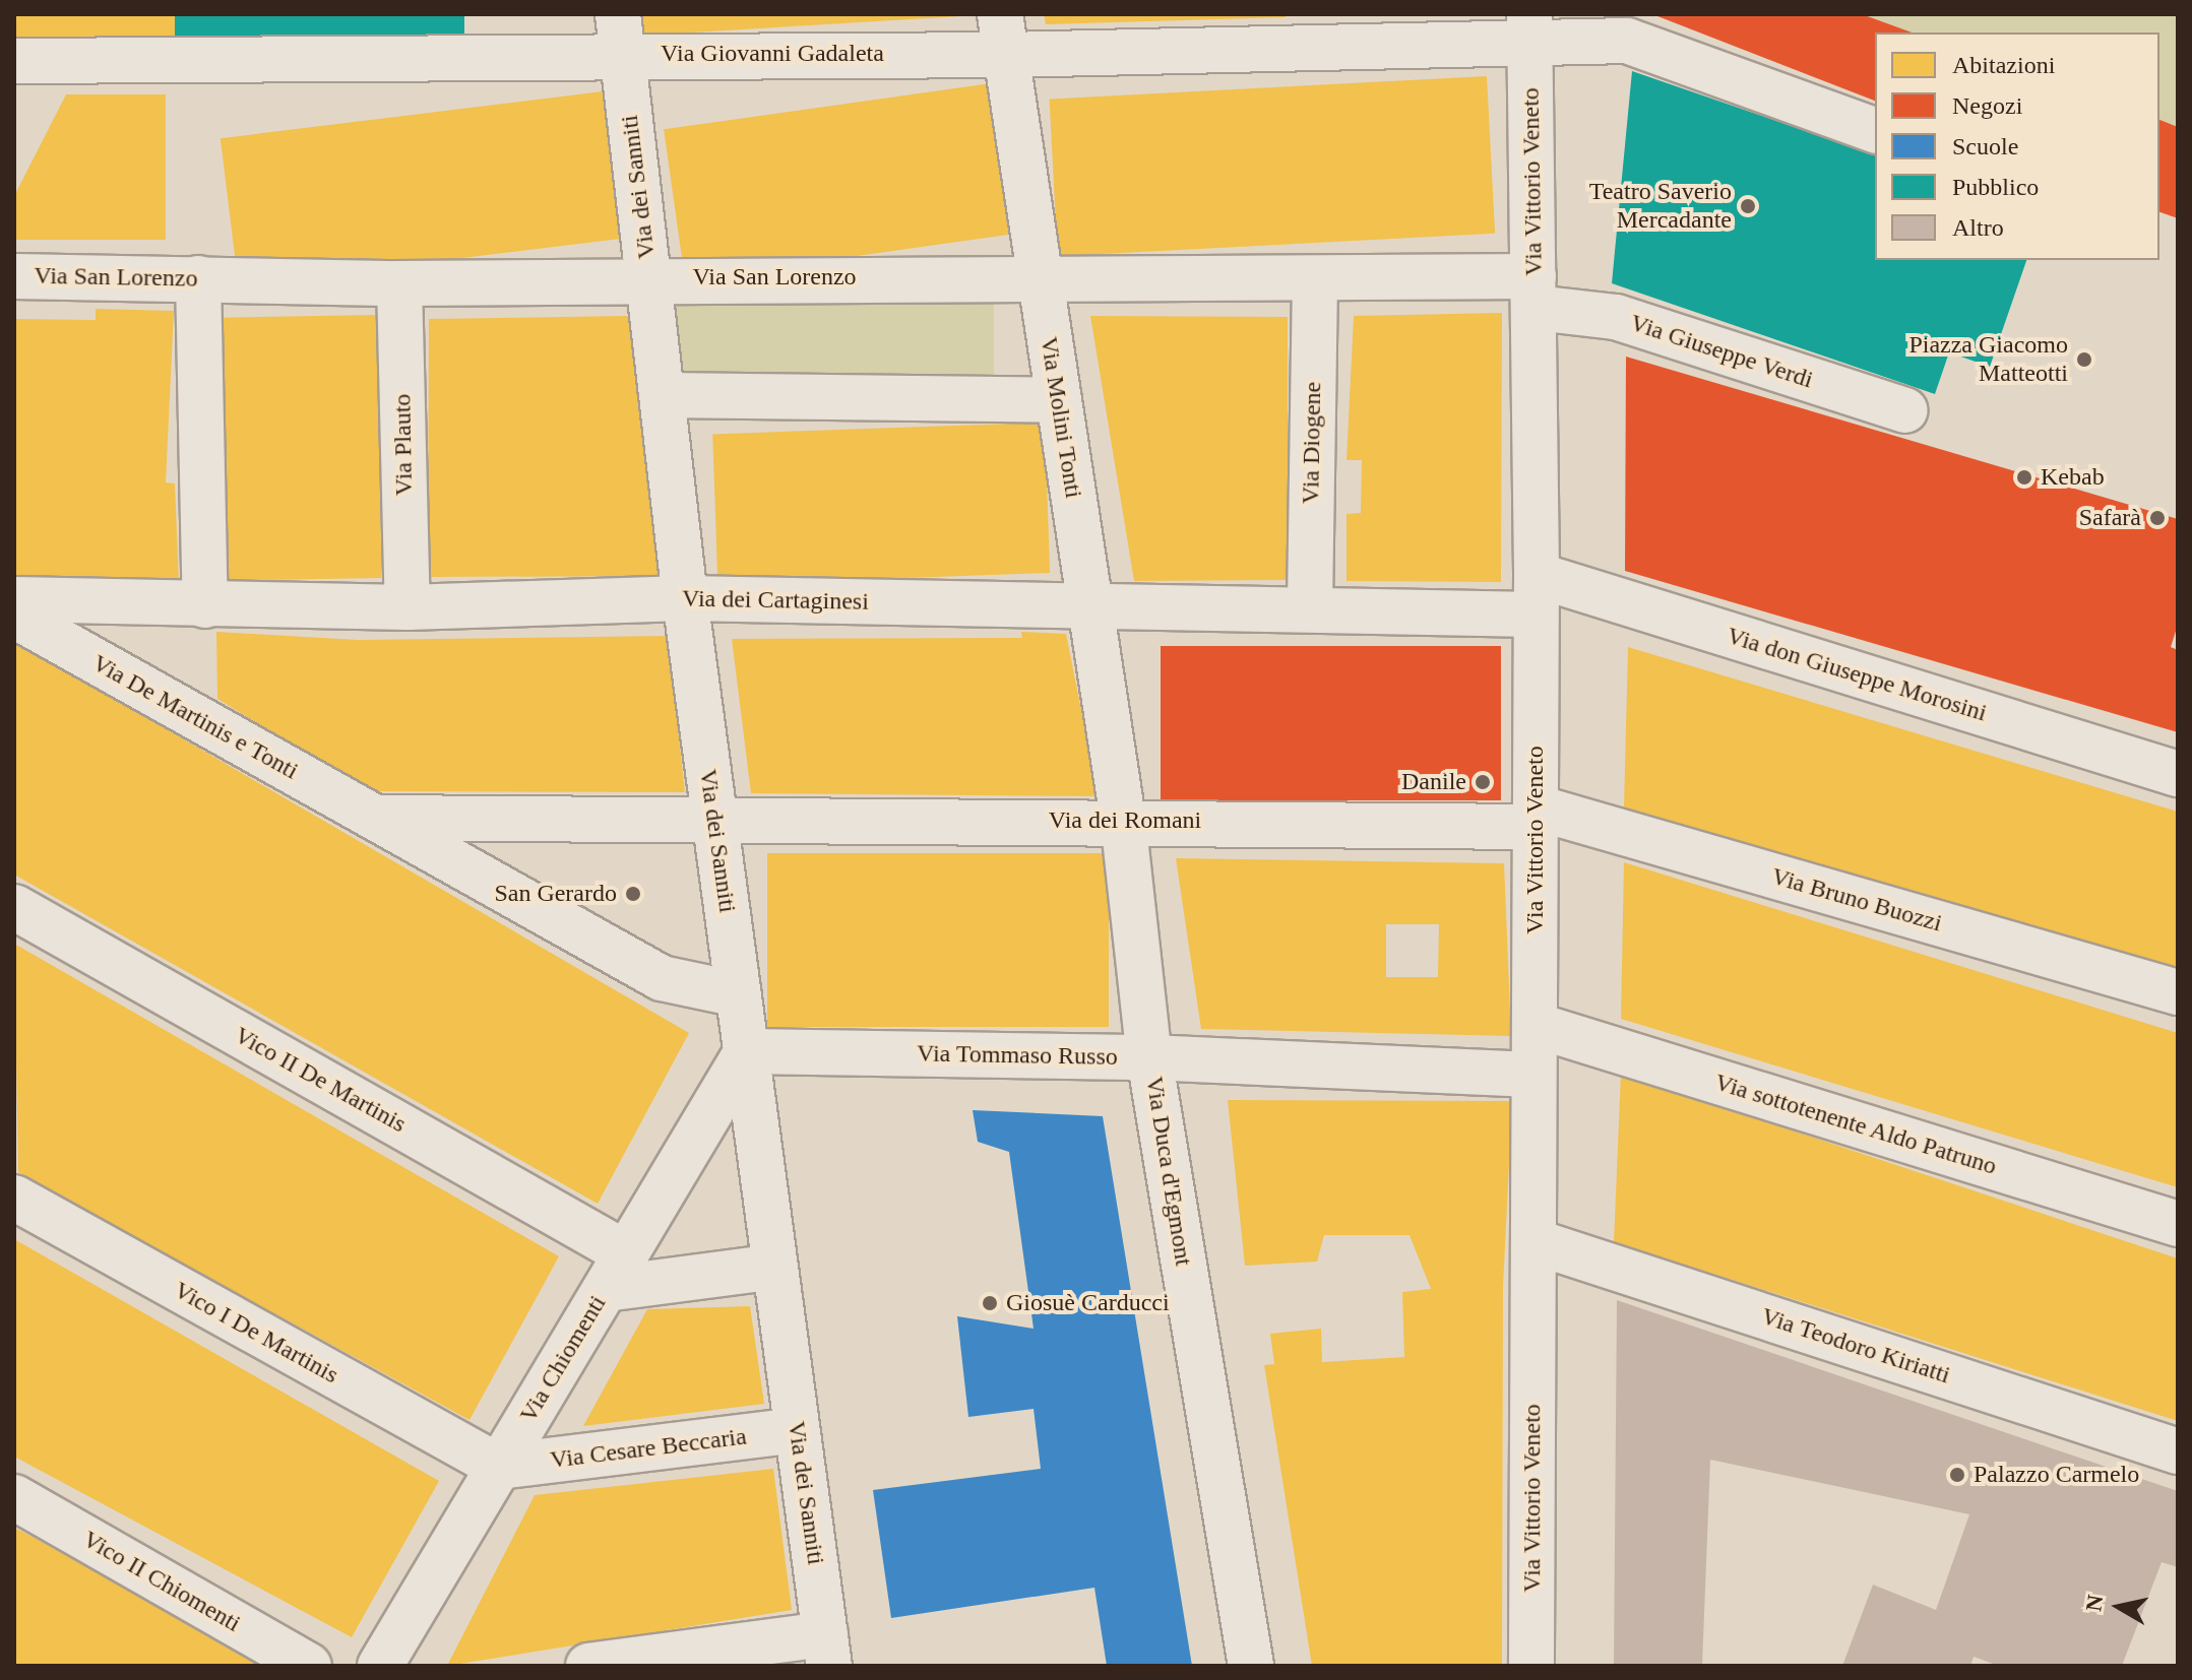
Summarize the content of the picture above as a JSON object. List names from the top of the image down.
{
  "streets": {
    "street": [
      "Via Giovanni Gadaleta",
      "Via Vittorio Veneto",
      "Via dei Sanniti",
      "Via San Lorenzo",
      "Via Giuseppe Verdi",
      "Via Molini Tonti",
      "Via Diogene",
      "Via Plauto",
      "Via dei Cartaginesi",
      "Via don Giuseppe Morosini",
      "Via De Martinis e Tonti",
      "Via dei Romani",
      "Via Bruno Buozzi",
      "Via Tommaso Russo",
      "Vico II De Martinis",
      "Via sottotenente Aldo Patruno",
      "Via Duca d'Egmont",
      "Vico I De Martinis",
      "Via Teodoro Kiriatti",
      "Via Chiomenti",
      "Via Cesare Beccaria",
      "Vico II Chiomenti"
    ]
  },
  "crossings": [
    ["Via Giovanni Gadaleta", "Via Vittorio Veneto"],
    ["Via Giovanni Gadaleta", "Via dei Sanniti"],
    ["Via Giovanni Gadaleta", "Via Molini Tonti"],
    ["Via Vittorio Veneto", "Via San Lorenzo"],
    ["Via Vittorio Veneto", "Via Giuseppe Verdi"],
    ["Via Vittorio Veneto", "Via dei Cartaginesi"],
    ["Via Vittorio Veneto", "Via don Giuseppe Morosini"],
    ["Via Vittorio Veneto", "Via dei Romani"],
    ["Via Vittorio Veneto", "Via Bruno Buozzi"],
    ["Via Vittorio Veneto", "Via Tommaso Russo"],
    ["Via Vittorio Veneto", "Via sottotenente Aldo Patruno"],
    ["Via Vittorio Veneto", "Via Teodoro Kiriatti"],
    ["Via dei Sanniti", "Via San Lorenzo"],
    ["Via dei Sanniti", "Via dei Cartaginesi"],
    ["Via dei Sanniti", "Via De Martinis e Tonti"],
    ["Via dei Sanniti", "Via dei Romani"],
    ["Via dei Sanniti", "Via Tommaso Russo"],
    ["Via dei Sanniti", "Via Chiomenti"],
    ["Via dei Sanniti", "Via Cesare Beccaria"],
    ["Via San Lorenzo", "Via Giuseppe Verdi"],
    ["Via San Lorenzo", "Via Molini Tonti"],
    ["Via San Lorenzo", "Via Diogene"],
    ["Via San Lorenzo", "Via Plauto"],
    ["Via Molini Tonti", "Via dei Cartaginesi"],
    ["Via Molini Tonti", "Via dei Romani"],
    ["Via Molini Tonti", "Via Duca d'Egmont"],
    ["Via Diogene", "Via dei Cartaginesi"],
    ["Via Plauto", "Via dei Cartaginesi"],
    ["Via dei Cartaginesi", "Via don Giuseppe Morosini"],
    ["Via De Martinis e Tonti", "Via dei Romani"],
    ["Via dei Romani", "Via Bruno Buozzi"],
    ["Via dei Romani", "Via Duca d'Egmont"],
    ["Via Tommaso Russo", "Via Duca d'Egmont"],
    ["Via Tommaso Russo", "Via Chiomenti"],
    ["Vico II De Martinis", "Via Chiomenti"],
    ["Vico I De Martinis", "Via Chiomenti"],
    ["Vico I De Martinis", "Via Cesare Beccaria"],
    ["Via Chiomenti", "Via Cesare Beccaria"]
  ],
  "places": [
    "Teatro Saverio Mercadante",
    "Piazza Giacomo Matteotti",
    "Kebab",
    "Safarà",
    "Danile",
    "San Gerardo",
    "Giosuè Carducci",
    "Palazzo Carmelo"
  ],
  "legend": [
    "Abitazioni",
    "Negozi",
    "Scuole",
    "Pubblico",
    "Altro"
  ],
  "north": "left"
}
